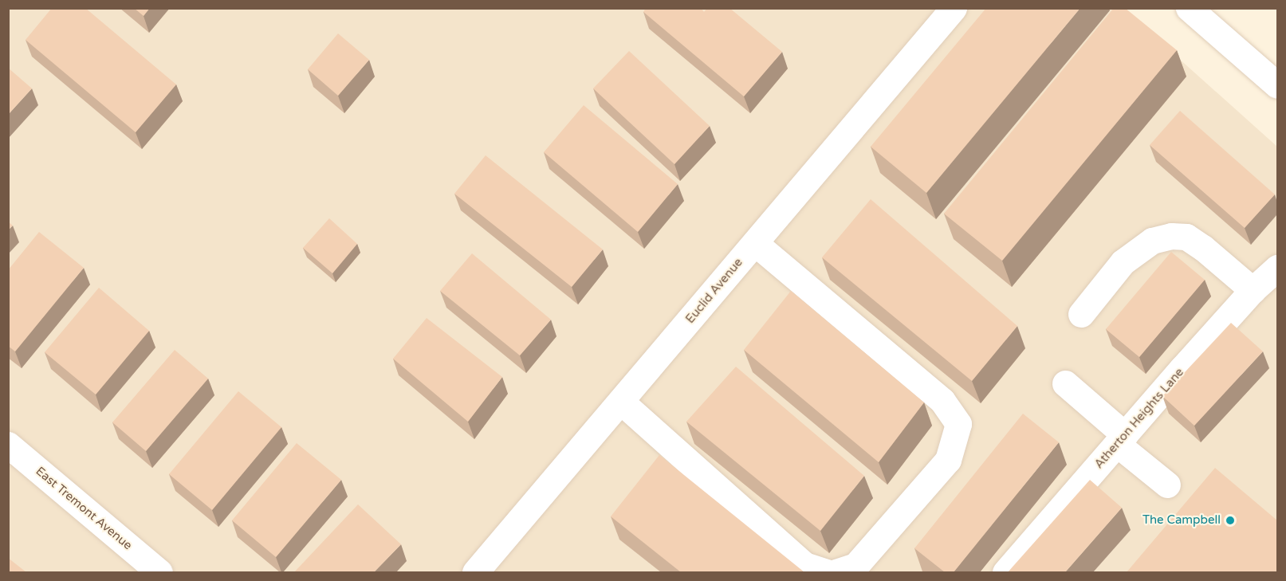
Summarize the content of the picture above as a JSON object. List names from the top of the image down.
{
  "streets": {
    "street": ["Euclid Avenue", "Atherton Heights Lane", "East Tremont Avenue"]
  },
  "places": ["The Campbell"]
}
